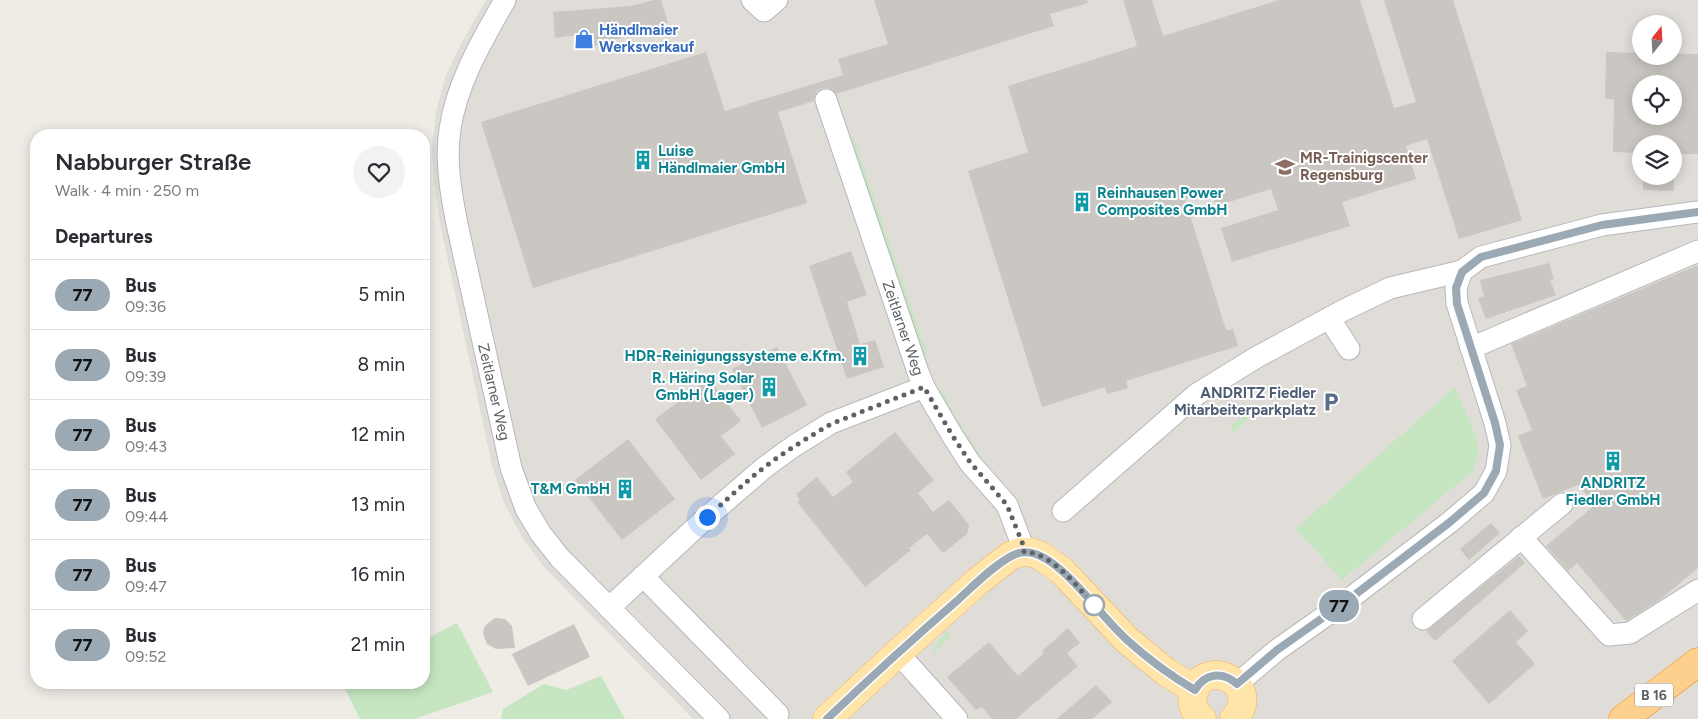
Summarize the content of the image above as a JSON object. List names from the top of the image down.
{
  "streets": {
    "highway": ["B 16"],
    "street": ["Zeitlarner Weg"]
  },
  "places": {
    "shop": ["Händlmaier Werksverkauf"],
    "building": [
      "Luise Händlmaier GmbH",
      "Reinhausen Power Composites GmbH",
      "HDR-Reinigungssysteme e.Kfm.",
      "R. Häring Solar GmbH (Lager)",
      "ANDRITZ Fiedler GmbH",
      "T&M GmbH"
    ],
    "school or university": ["MR-Trainigscenter Regensburg"],
    "parking": ["ANDRITZ Fiedler Mitarbeiterparkplatz"]
  },
  "lines": ["bus line 77"],
  "north": "top",
  "page": {
    "on_map": "77",
    "heading": [
      ["Nabburger Straße", "Walk · 4 min · 250 m"],
      "Departures"
    ],
    "list": [
      {
        "mark": "77",
        "name": "Bus",
        "note": "09:36",
        "value": "5 min"
      },
      {
        "mark": "77",
        "name": "Bus",
        "note": "09:39",
        "value": "8 min"
      },
      {
        "mark": "77",
        "name": "Bus",
        "note": "09:43",
        "value": "12 min"
      },
      {
        "mark": "77",
        "name": "Bus",
        "note": "09:44",
        "value": "13 min"
      },
      {
        "mark": "77",
        "name": "Bus",
        "note": "09:47",
        "value": "16 min"
      },
      {
        "mark": "77",
        "name": "Bus",
        "note": "09:52",
        "value": "21 min"
      }
    ]
  }
}
